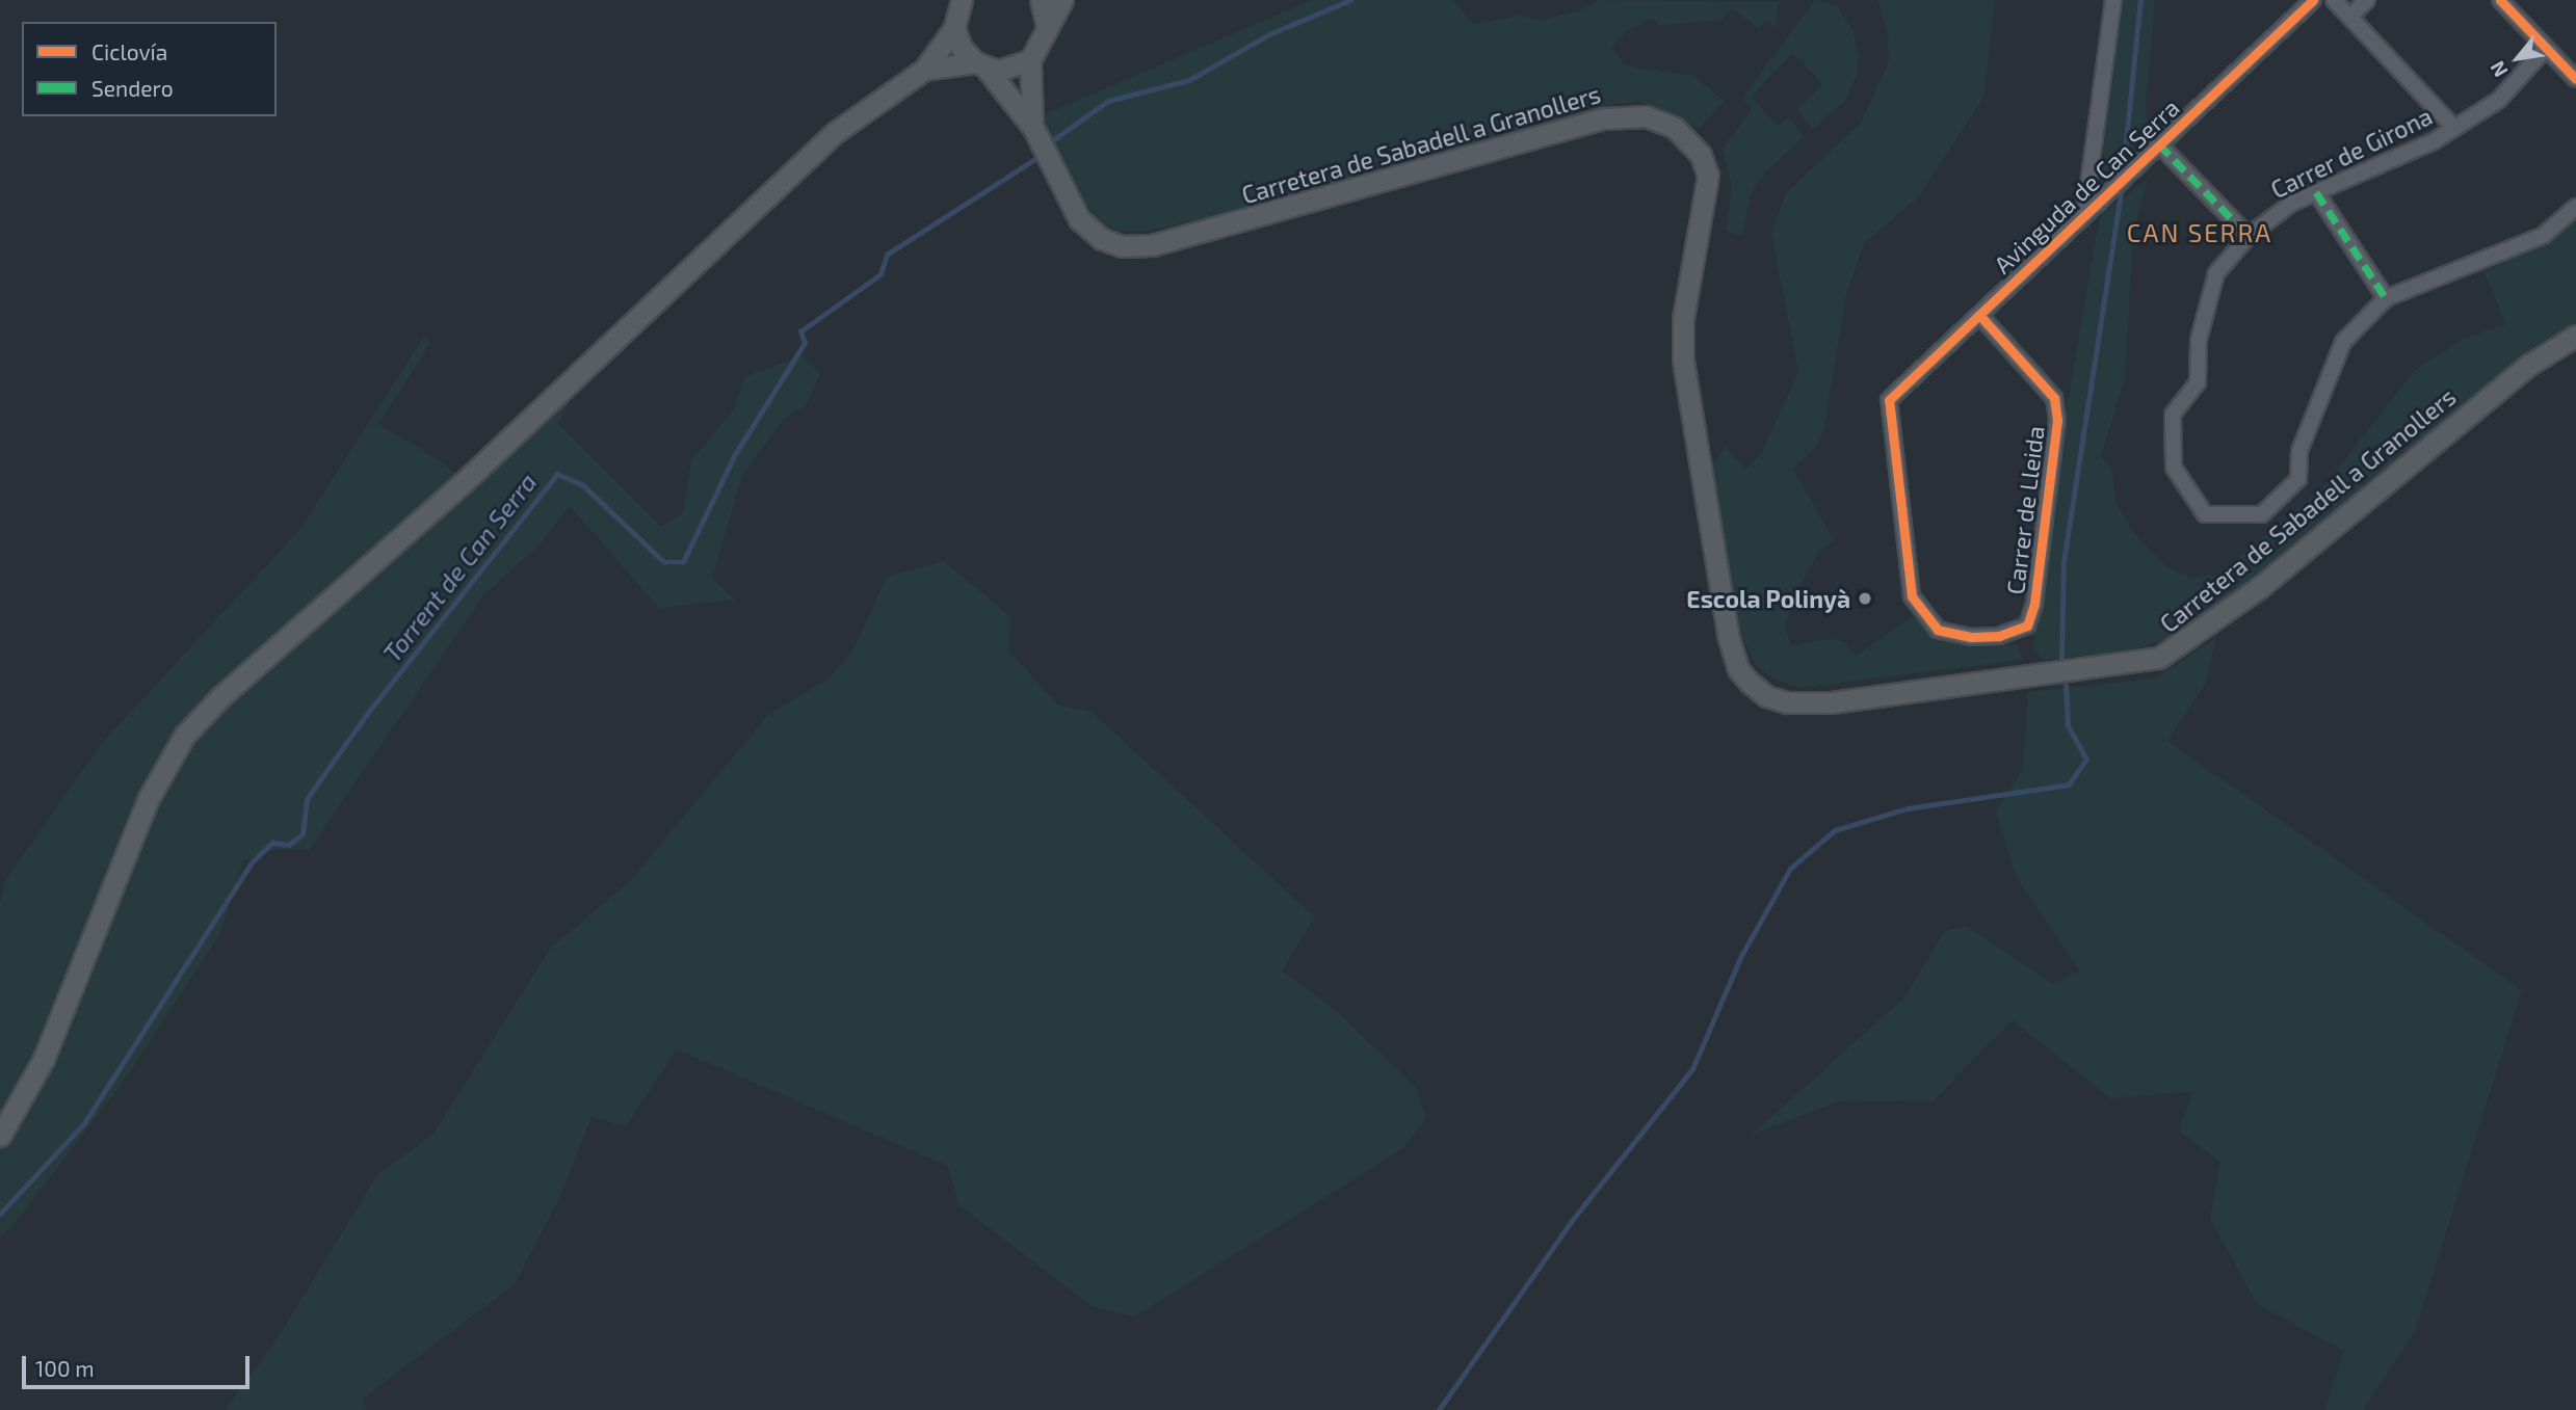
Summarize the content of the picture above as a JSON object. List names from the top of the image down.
{
  "streets": {
    "main road": ["Carretera de Sabadell a Granollers"],
    "street": ["Carrer de Girona", "Avinguda de Can Serra", "Carrer de Lleida"]
  },
  "crossings": [
    ["Avinguda de Can Serra", "Carrer de Lleida"]
  ],
  "districts": ["CAN SERRA"],
  "water": ["Torrent de Can Serra"],
  "places": ["Escola Polinyà"],
  "legend": ["Ciclovía", "Sendero"],
  "scale_bar": "100 m",
  "north": "bottom left"
}
